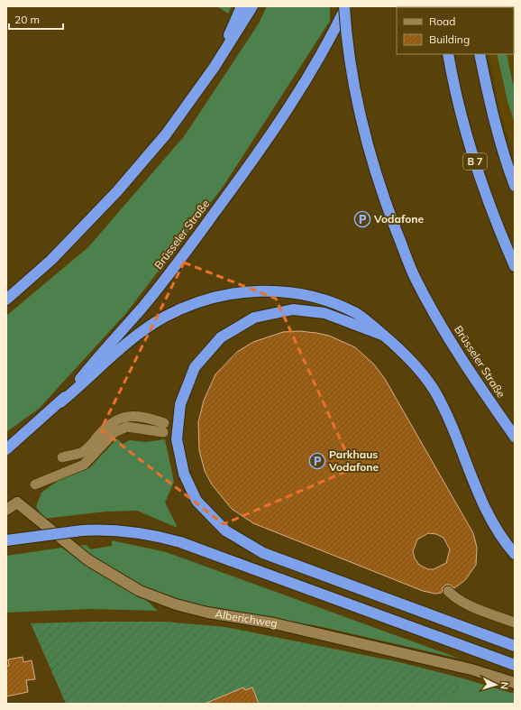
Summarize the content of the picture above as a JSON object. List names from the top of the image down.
{
  "streets": {
    "highway": ["B 7", "Brüsseler Straße"],
    "street": ["Alberichweg"]
  },
  "places": {
    "parking": ["Vodafone", "Parkhaus Vodafone"]
  },
  "legend": ["Road", "Building"],
  "scale_bar": "20 m",
  "north": "right"
}
